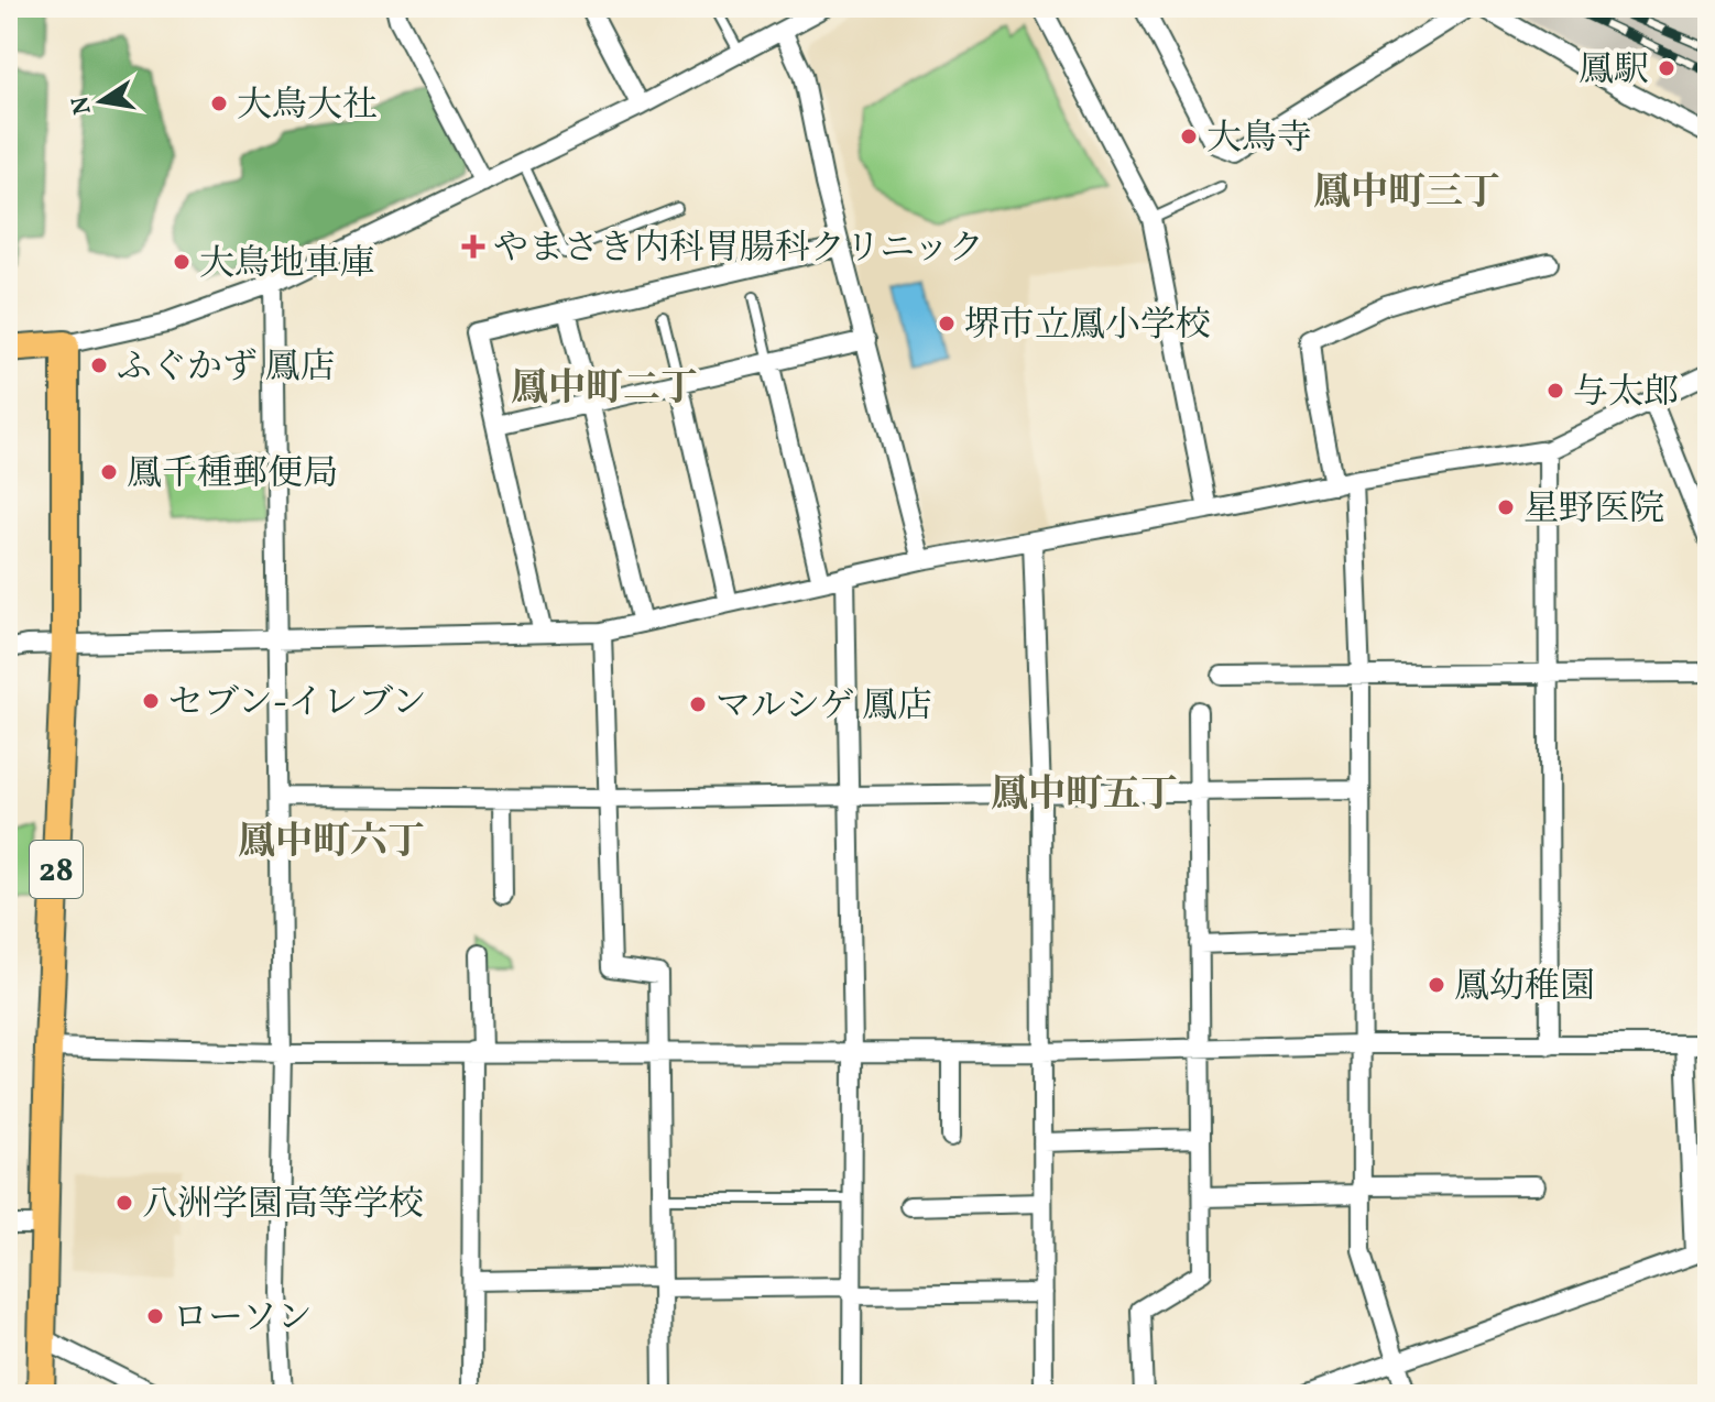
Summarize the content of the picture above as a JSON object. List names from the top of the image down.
{
  "streets": {
    "main road": ["28"]
  },
  "districts": [
    "鳳中町三丁",
    "鳳中町二丁",
    "鳳中町五丁",
    "鳳中町六丁"
  ],
  "places": {
    "other": [
      "鳳駅",
      "大鳥大社",
      "大鳥寺",
      "大鳥地車庫",
      "堺市立鳳小学校",
      "ふぐかず 鳳店",
      "与太郎",
      "鳳千種郵便局",
      "星野医院",
      "セブン-イレブン",
      "マルシゲ 鳳店",
      "鳳幼稚園",
      "八洲学園高等学校",
      "ローソン"
    ],
    "health": ["やまさき内科胃腸科クリニック"]
  },
  "north": "left"
}
